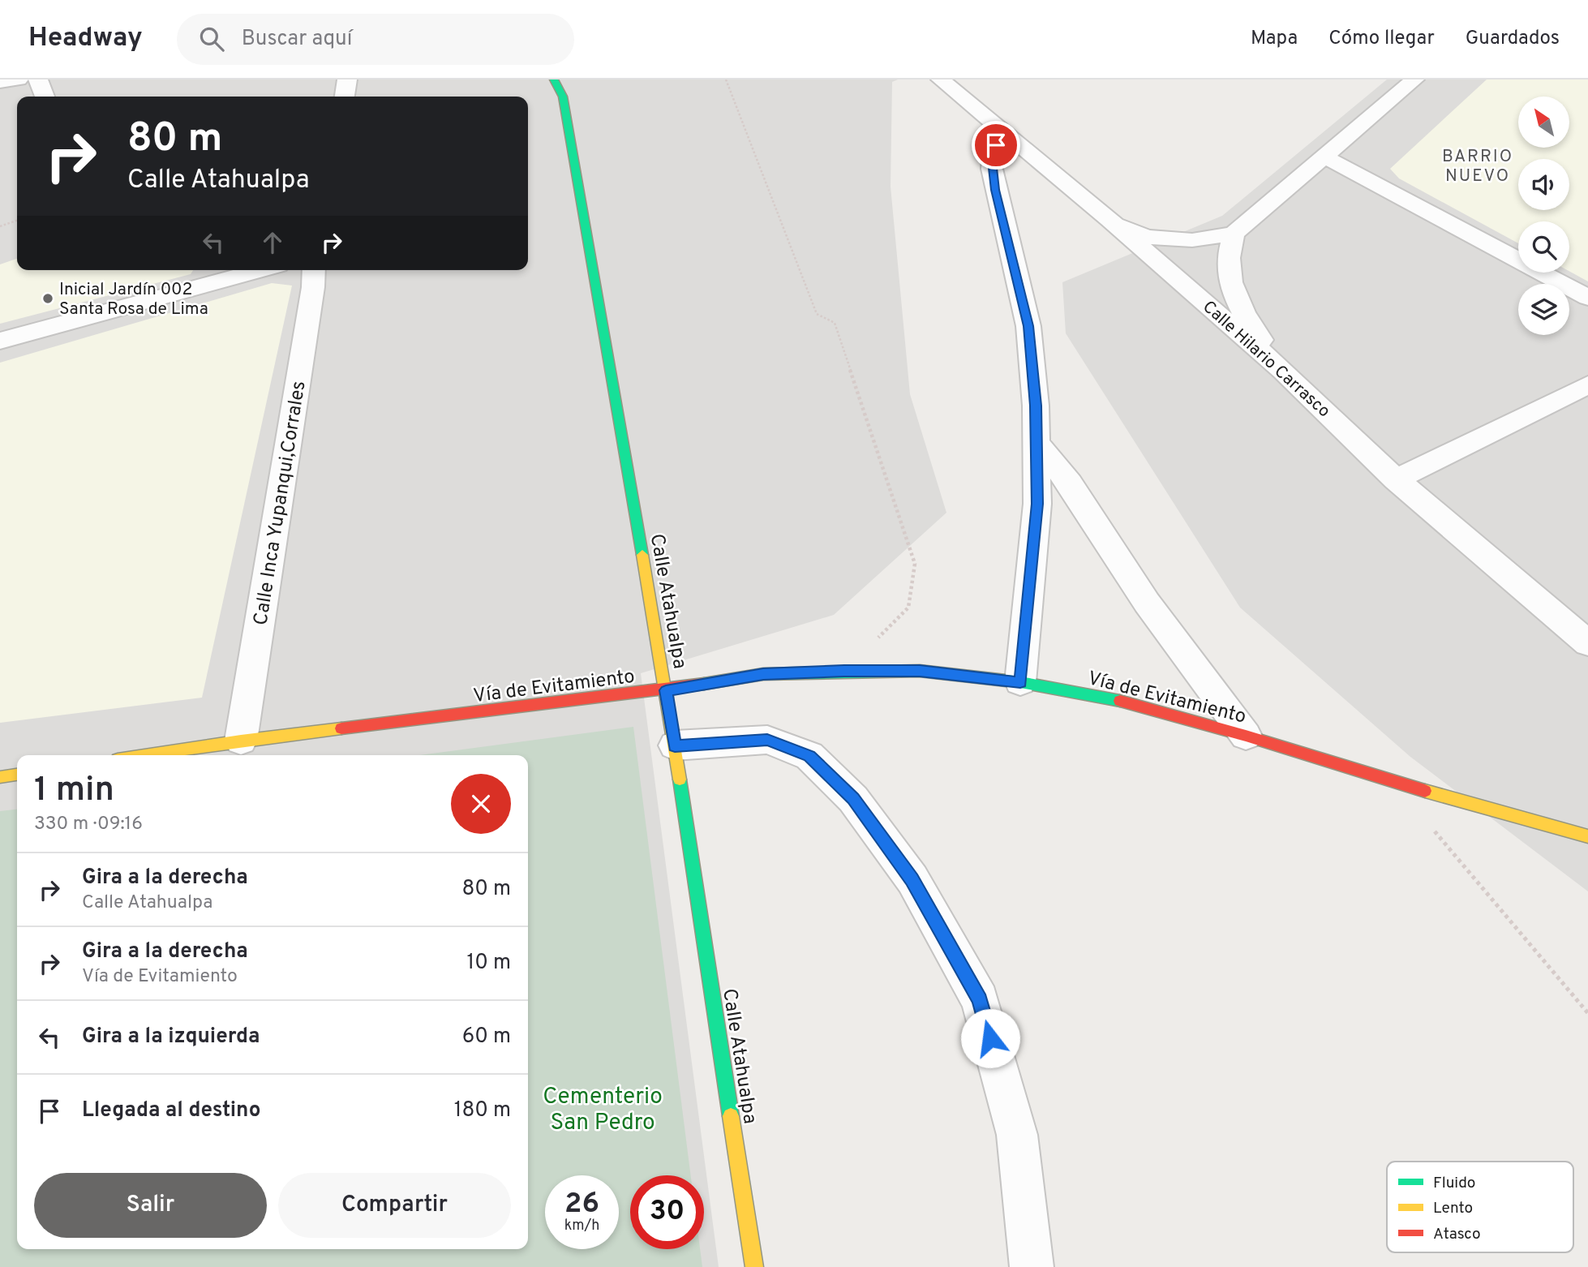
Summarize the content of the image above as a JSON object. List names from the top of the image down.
{
  "streets": {
    "street": [
      "Calle Hilario Carrasco",
      "Calle Inca Yupanqui,Corrales",
      "Calle Atahualpa",
      "Vía de Evitamiento"
    ]
  },
  "crossings": [
    ["Calle Inca Yupanqui,Corrales", "Vía de Evitamiento"],
    ["Calle Atahualpa", "Vía de Evitamiento"]
  ],
  "districts": ["BARRIO NUEVO"],
  "parks": ["Cementerio San Pedro"],
  "places": ["Inicial Jardín 002 Santa Rosa de Lima"],
  "legend": ["Fluido", "Lento", "Atasco"],
  "north": "top left",
  "page": {
    "header": "Headway",
    "search": "Buscar aquí",
    "nav": ["Mapa", "Cómo llegar", "Guardados"],
    "turn": ["80 m", "Calle Atahualpa"],
    "heading": ["1 min", "330 m · 09:16"],
    "list": [
      {
        "name": "Gira a la derecha",
        "note": "Calle Atahualpa",
        "value": "80 m"
      },
      {
        "name": "Gira a la derecha",
        "note": "Vía de Evitamiento",
        "value": "10 m"
      },
      {
        "name": "Gira a la izquierda",
        "value": "60 m"
      },
      {
        "name": "Llegada al destino",
        "value": "180 m"
      }
    ],
    "buttons": ["Salir", "Compartir"],
    "speed": "26 km/h",
    "limit": "30"
  }
}
